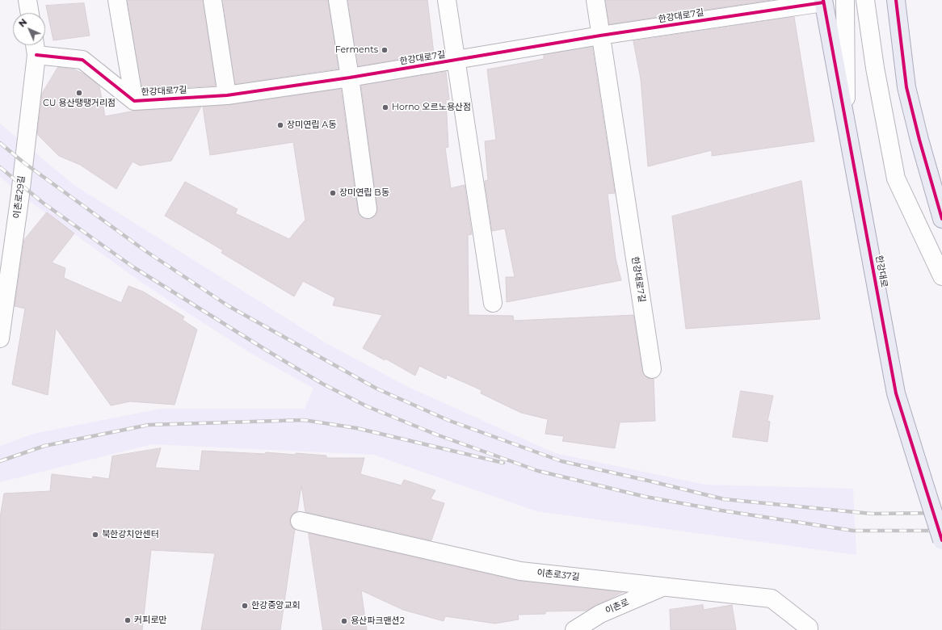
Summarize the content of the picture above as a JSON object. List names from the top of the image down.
{
  "streets": {
    "main road": ["한강대로"],
    "street": [
      "한강대로7길",
      "이촌로29길",
      "이촌로37길",
      "이촌로"
    ]
  },
  "crossings": [
    ["한강대로7길", "이촌로29길"],
    ["한강대로7길", "한강대로"],
    ["이촌로37길", "이촌로"]
  ],
  "places": [
    "Ferments",
    "CU 용산땡땡거리점",
    "Horno 오르노용산점",
    "장미연립 A동",
    "장미연립 B동",
    "북한강치안센터",
    "한강중앙교회",
    "커피로만",
    "용산파크맨션2"
  ],
  "north": "top left"
}
